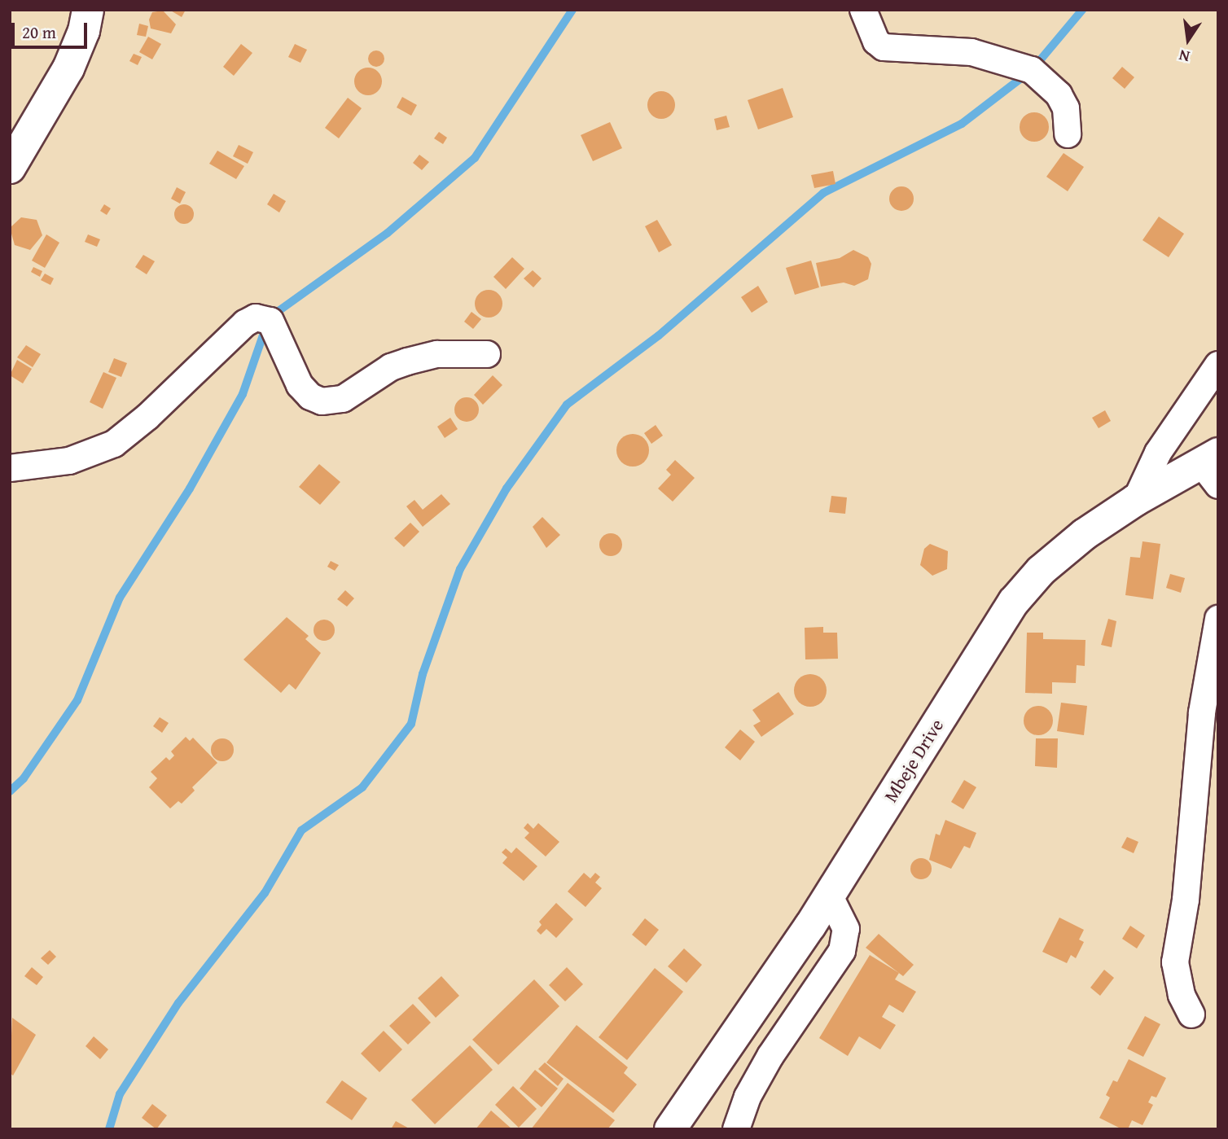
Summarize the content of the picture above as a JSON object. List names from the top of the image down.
{
  "streets": {
    "street": ["Mbeje Drive"]
  },
  "scale_bar": "20 m",
  "north": "bottom"
}
